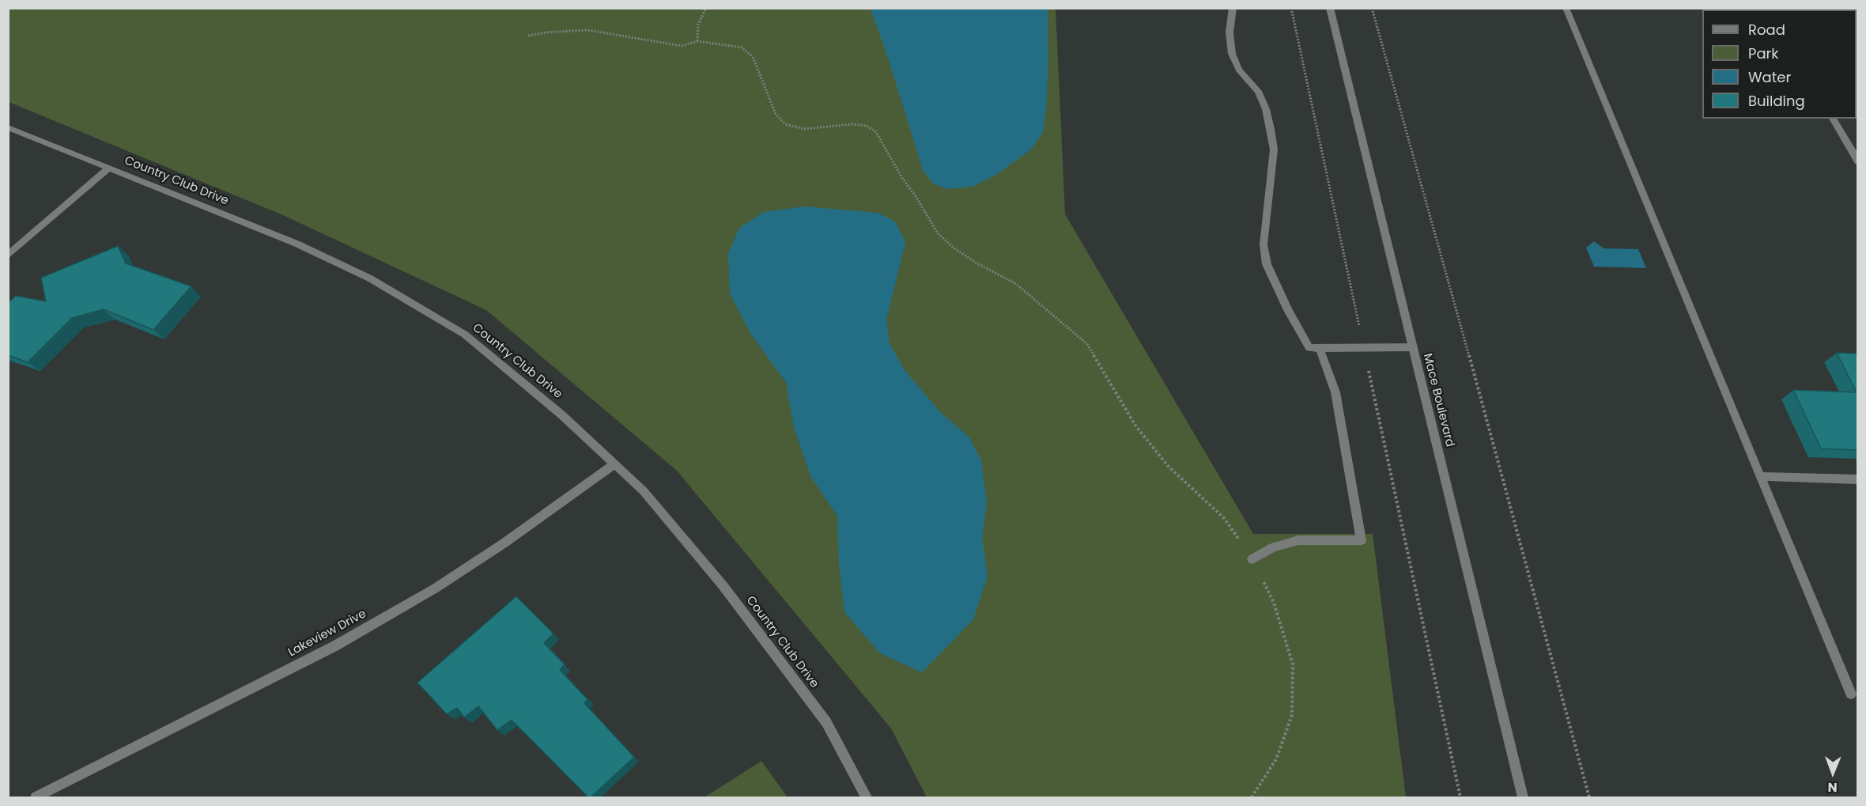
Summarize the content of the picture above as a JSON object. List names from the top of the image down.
{
  "streets": {
    "street": ["Country Club Drive", "Mace Boulevard", "Lakeview Drive"]
  },
  "crossings": [
    ["Country Club Drive", "Lakeview Drive"]
  ],
  "legend": [
    "Road",
    "Park",
    "Water",
    "Building"
  ],
  "north": "bottom"
}
